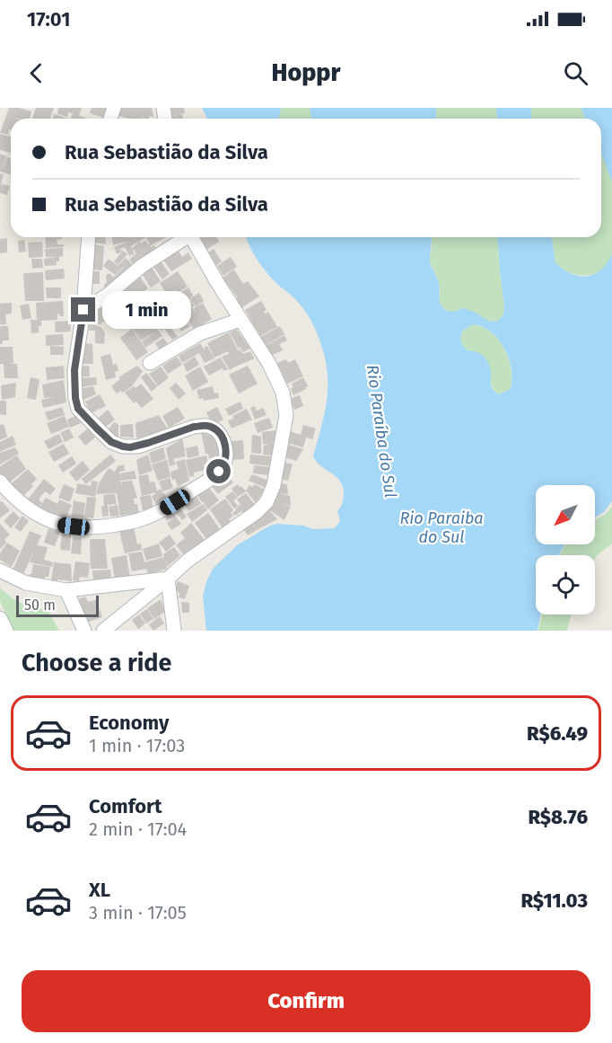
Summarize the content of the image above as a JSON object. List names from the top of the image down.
{
  "water": ["Rio Paraíba do Sul", "Rio Paraiba do Sul"],
  "scale_bar": "50 m",
  "north": "bottom left",
  "page": {
    "status": "17:01",
    "header": "Hoppr",
    "banner": ["Rua Sebastião da Silva", "Rua Sebastião da Silva"],
    "bubble": "1 min",
    "scale": "50 m",
    "heading": "Choose a ride",
    "list": [
      {
        "name": "Economy",
        "note": "1 min · 17:03",
        "value": "R$6.49"
      },
      {
        "name": "Comfort",
        "note": "2 min · 17:04",
        "value": "R$8.76"
      },
      {
        "name": "XL",
        "note": "3 min · 17:05",
        "value": "R$11.03"
      }
    ],
    "buttons": "Confirm"
  }
}
